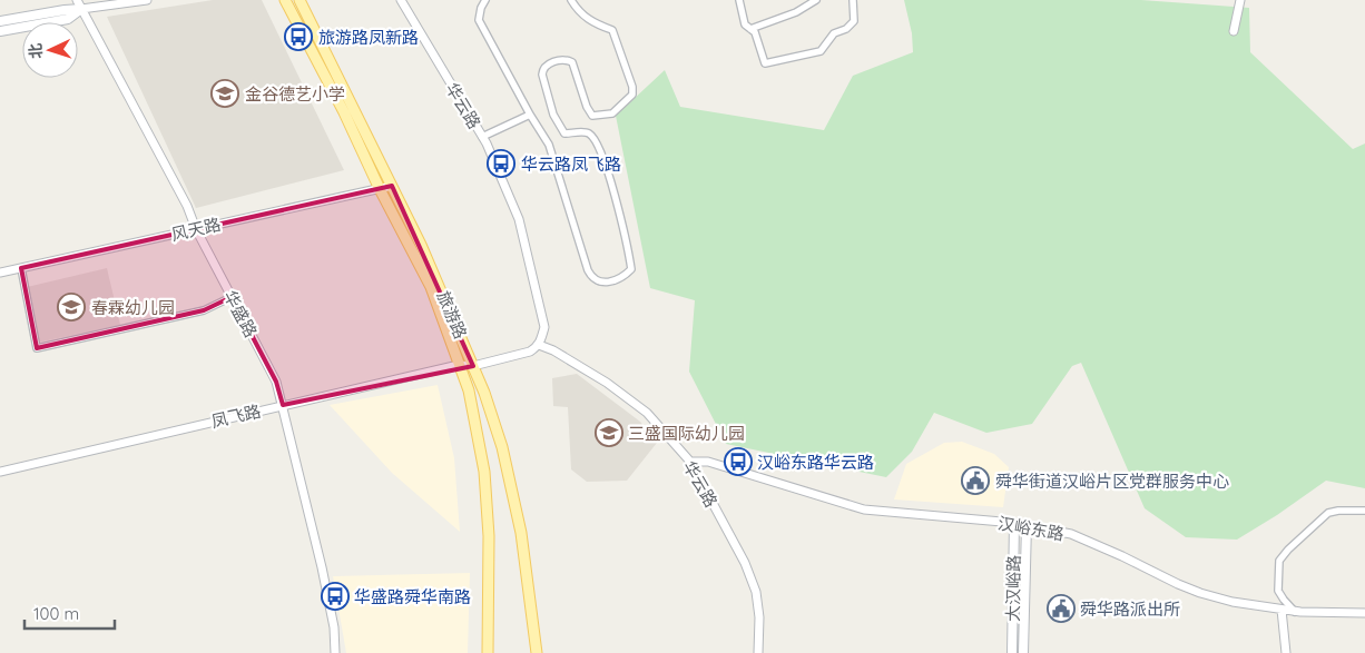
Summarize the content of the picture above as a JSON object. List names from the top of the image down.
{
  "streets": {
    "main road": ["旅游路", "大汉峪路"],
    "street": [
      "华云路",
      "风天路",
      "华盛路",
      "凤飞路",
      "汉峪东路"
    ]
  },
  "crossings": [
    ["华云路", "汉峪东路"],
    ["风天路", "华盛路"],
    ["风天路", "旅游路"],
    ["华盛路", "凤飞路"],
    ["旅游路", "凤飞路"],
    ["汉峪东路", "大汉峪路"]
  ],
  "places": {
    "bus stop": [
      "旅游路凤新路",
      "华云路凤飞路",
      "汉峪东路华云路",
      "华盛路舜华南路"
    ],
    "school or university": ["金谷德艺小学", "春霖幼儿园", "三盛国际幼儿园"],
    "public building": ["舜华街道汉峪片区党群服务中心", "舜华路派出所"]
  },
  "scale_bar": "100 m",
  "north": "left"
}
